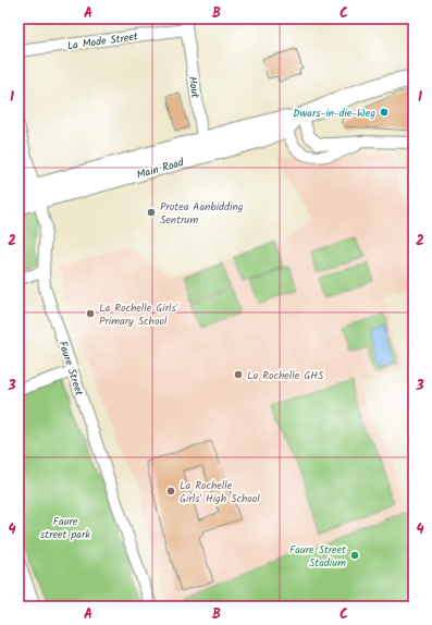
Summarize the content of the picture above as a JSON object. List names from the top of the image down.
{
  "streets": {
    "main road": ["Main Road"],
    "street": ["La Mode Street", "Hout", "Faure Street"]
  },
  "crossings": [
    ["La Mode Street", "Hout"],
    ["Hout", "Main Road"],
    ["Main Road", "Faure Street"]
  ],
  "parks": ["Faure street park"],
  "places": [
    "Dwars-in-die-Weg",
    "Protea Aanbidding Sentrum",
    "La Rochelle Girls' Primary School",
    "La Rochelle GHS",
    "La Rochelle Girls' High School",
    "Faure Street Stadium"
  ],
  "grid": {
    "columns": ["A", "B", "C"],
    "rows": [
      "1",
      "2",
      "3",
      "4"
    ]
  }
}
